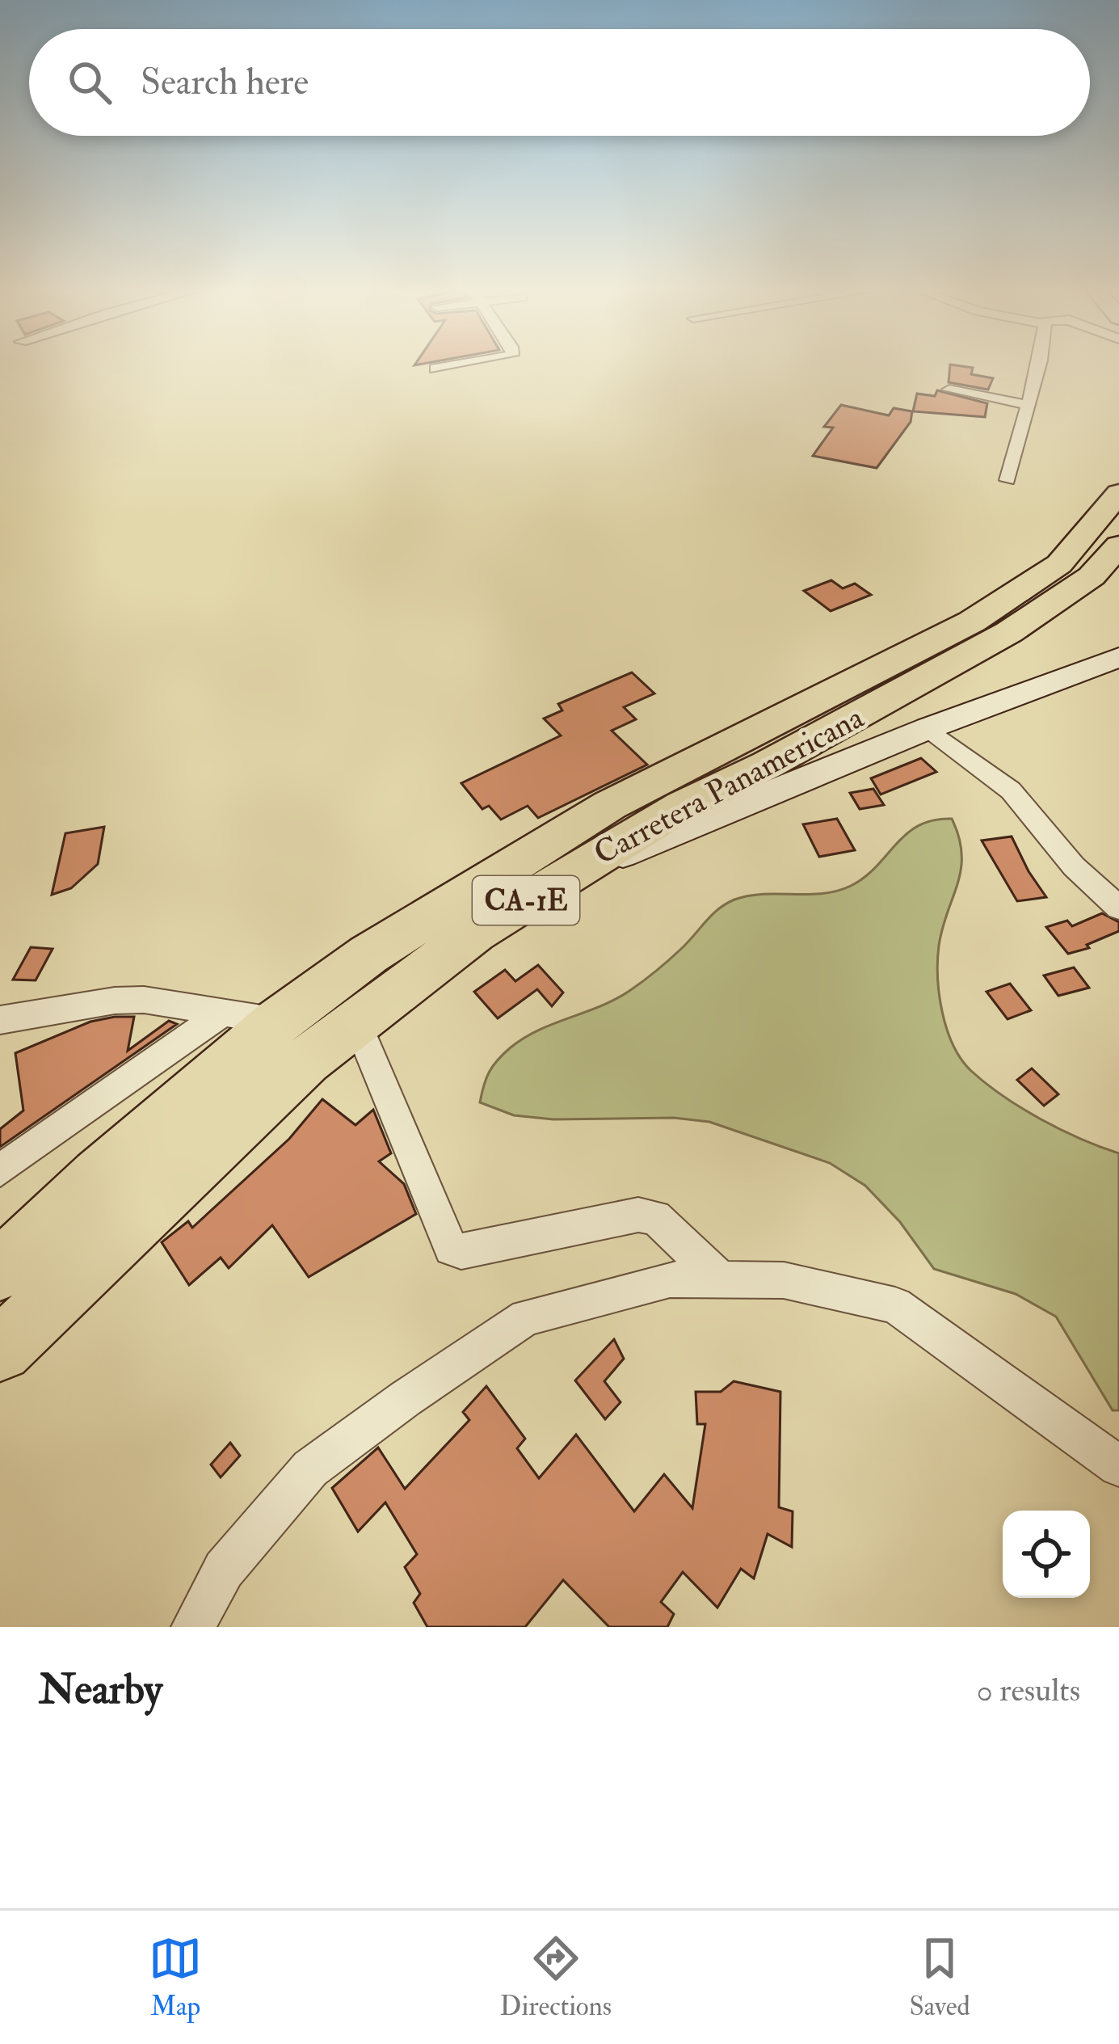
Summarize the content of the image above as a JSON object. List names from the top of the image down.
{
  "streets": {
    "highway": ["Carretera Panamericana", "CA-1E"]
  },
  "page": {
    "search": "Search here",
    "heading": ["Nearby", "0 results"],
    "nav": ["Map", "Directions", "Saved"]
  }
}
